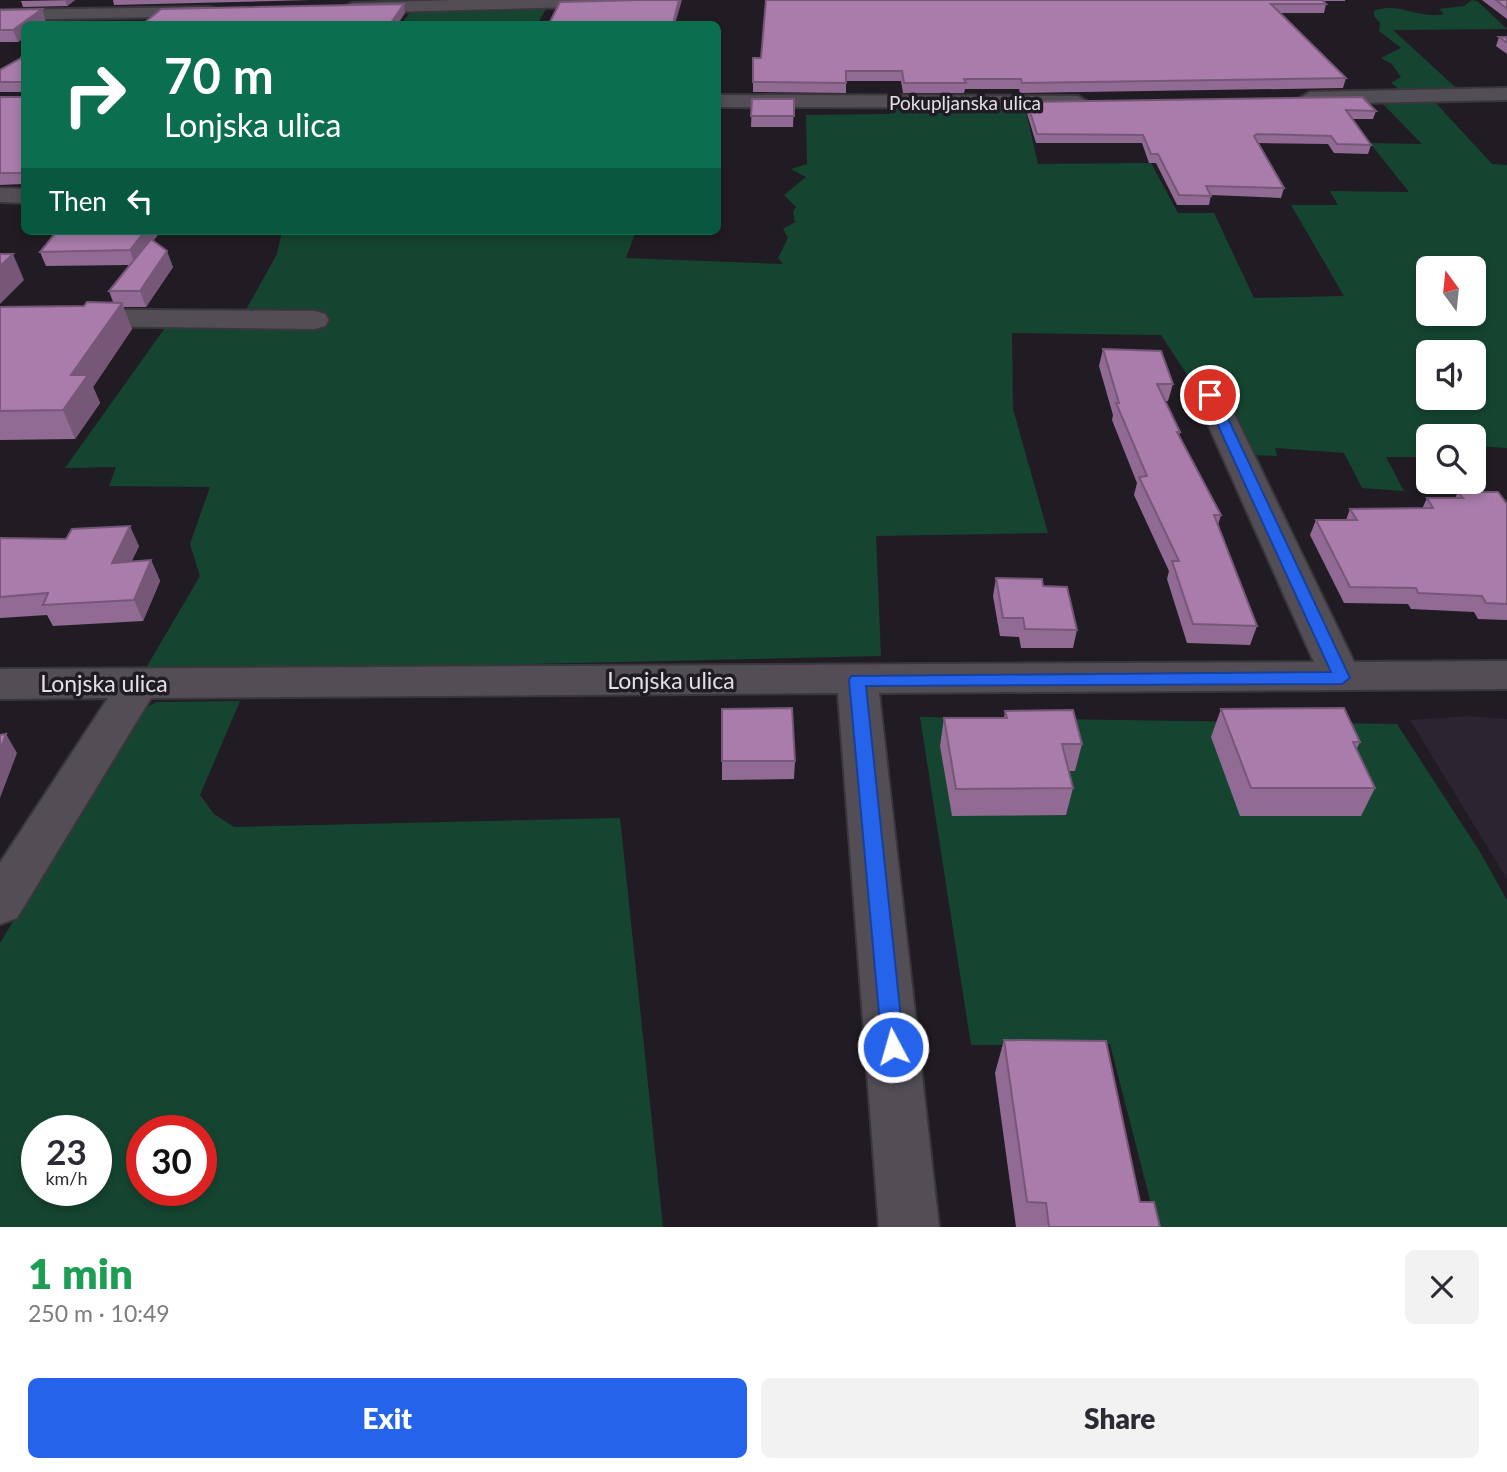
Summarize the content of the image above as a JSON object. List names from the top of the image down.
{
  "streets": {
    "street": ["Pokupljanska ulica", "Lonjska ulica"]
  },
  "north": "top",
  "page": {
    "turn": ["70 m", "Lonjska ulica"],
    "then": "Then",
    "speed": "23 km/h",
    "limit": "30",
    "heading": ["1 min", "250 m · 10:49"],
    "buttons": ["Exit", "Share"]
  }
}
